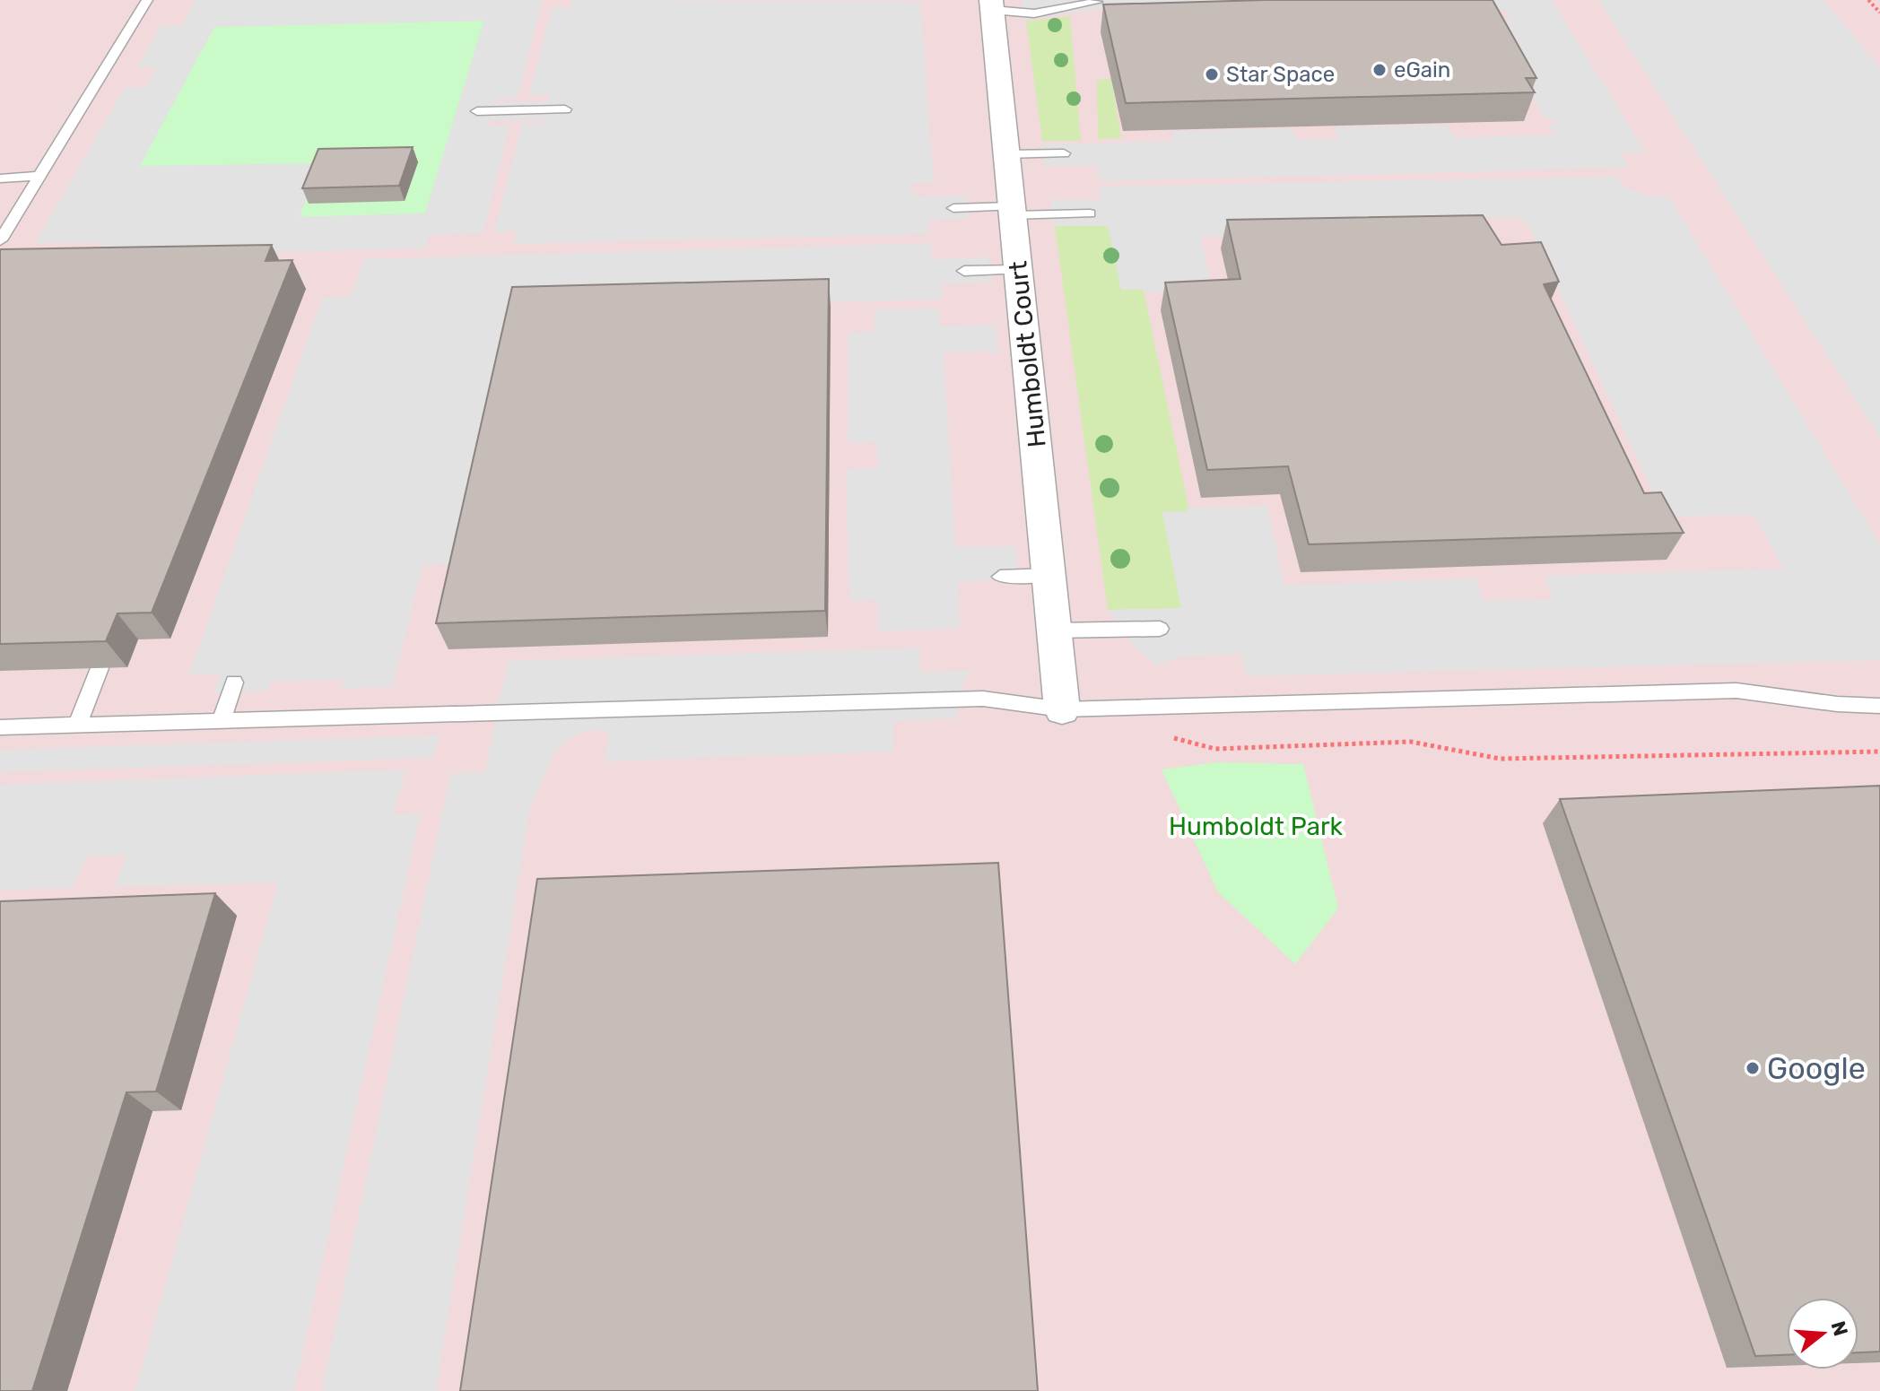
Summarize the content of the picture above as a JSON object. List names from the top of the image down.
{
  "streets": {
    "street": ["Humboldt Court"]
  },
  "parks": ["Humboldt Park"],
  "places": ["eGain", "Star Space", "Google"],
  "north": "right"
}
